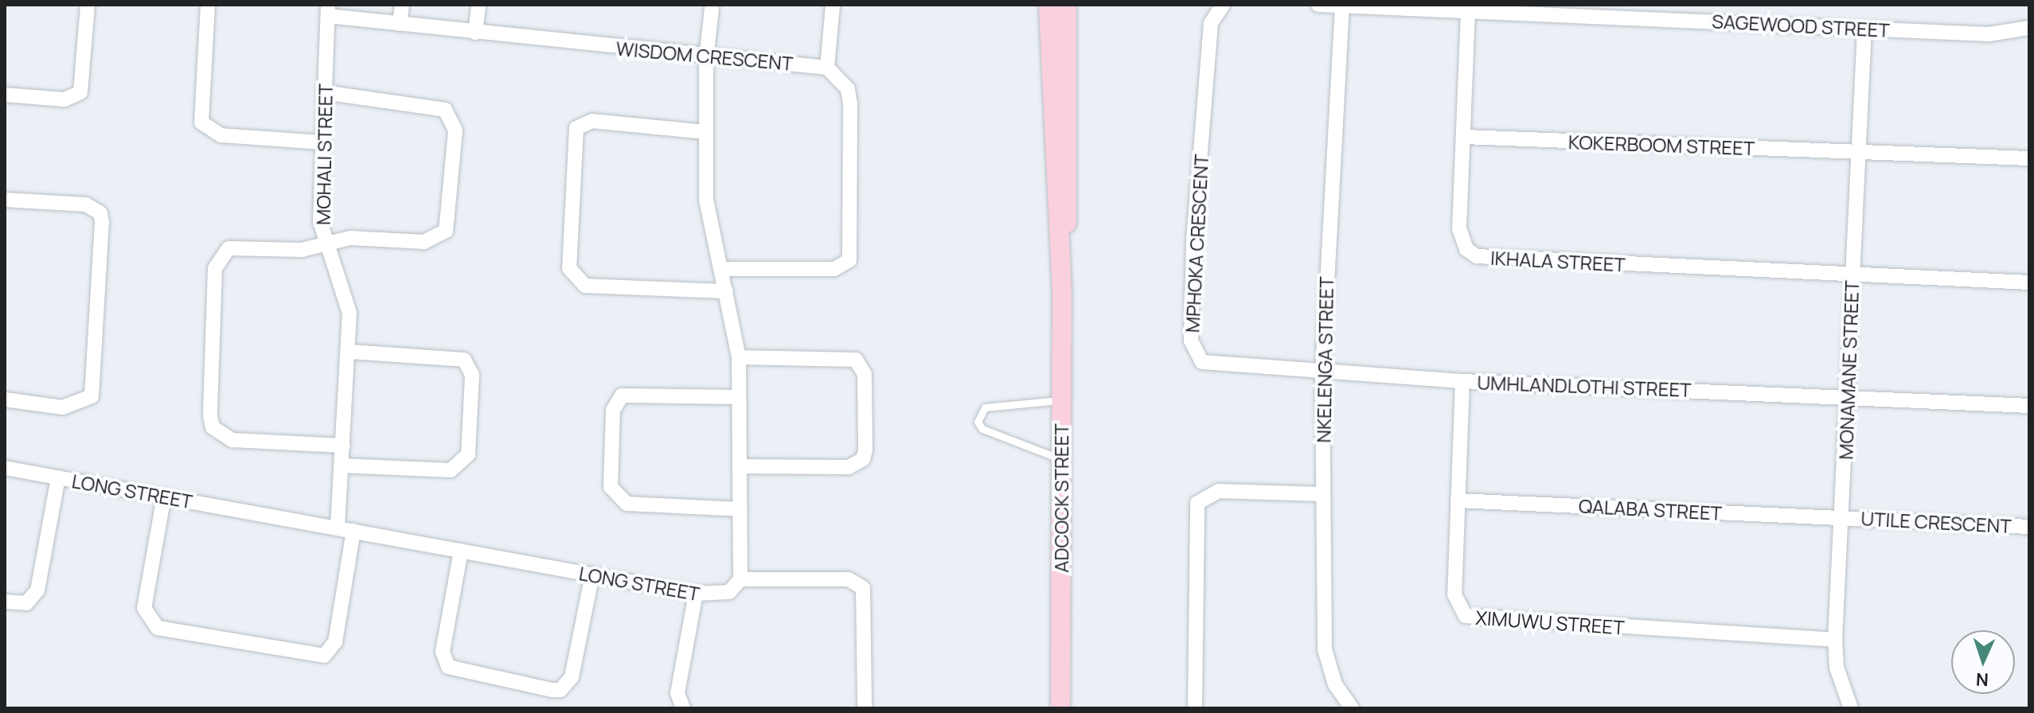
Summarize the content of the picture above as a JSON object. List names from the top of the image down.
{
  "streets": {
    "main road": ["ADCOCK STREET"],
    "street": [
      "SAGEWOOD STREET",
      "WISDOM CRESCENT",
      "KOKERBOOM STREET",
      "MOHALI STREET",
      "MPHOKA CRESCENT",
      "IKHALA STREET",
      "NKELENGA STREET",
      "MONAMANE STREET",
      "UMHLANDLOTHI STREET",
      "LONG STREET",
      "QALABA STREET",
      "UTILE CRESCENT",
      "XIMUWU STREET"
    ]
  },
  "crossings": [
    ["SAGEWOOD STREET", "IKHALA STREET"],
    ["SAGEWOOD STREET", "NKELENGA STREET"],
    ["SAGEWOOD STREET", "MONAMANE STREET"],
    ["WISDOM CRESCENT", "MOHALI STREET"],
    ["KOKERBOOM STREET", "IKHALA STREET"],
    ["KOKERBOOM STREET", "MONAMANE STREET"],
    ["MOHALI STREET", "LONG STREET"],
    ["MPHOKA CRESCENT", "NKELENGA STREET"],
    ["MPHOKA CRESCENT", "UMHLANDLOTHI STREET"],
    ["IKHALA STREET", "MONAMANE STREET"],
    ["NKELENGA STREET", "UMHLANDLOTHI STREET"],
    ["MONAMANE STREET", "UMHLANDLOTHI STREET"],
    ["MONAMANE STREET", "QALABA STREET"],
    ["MONAMANE STREET", "UTILE CRESCENT"],
    ["MONAMANE STREET", "XIMUWU STREET"],
    ["UMHLANDLOTHI STREET", "XIMUWU STREET"],
    ["QALABA STREET", "UTILE CRESCENT"],
    ["QALABA STREET", "XIMUWU STREET"]
  ],
  "north": "bottom"
}
